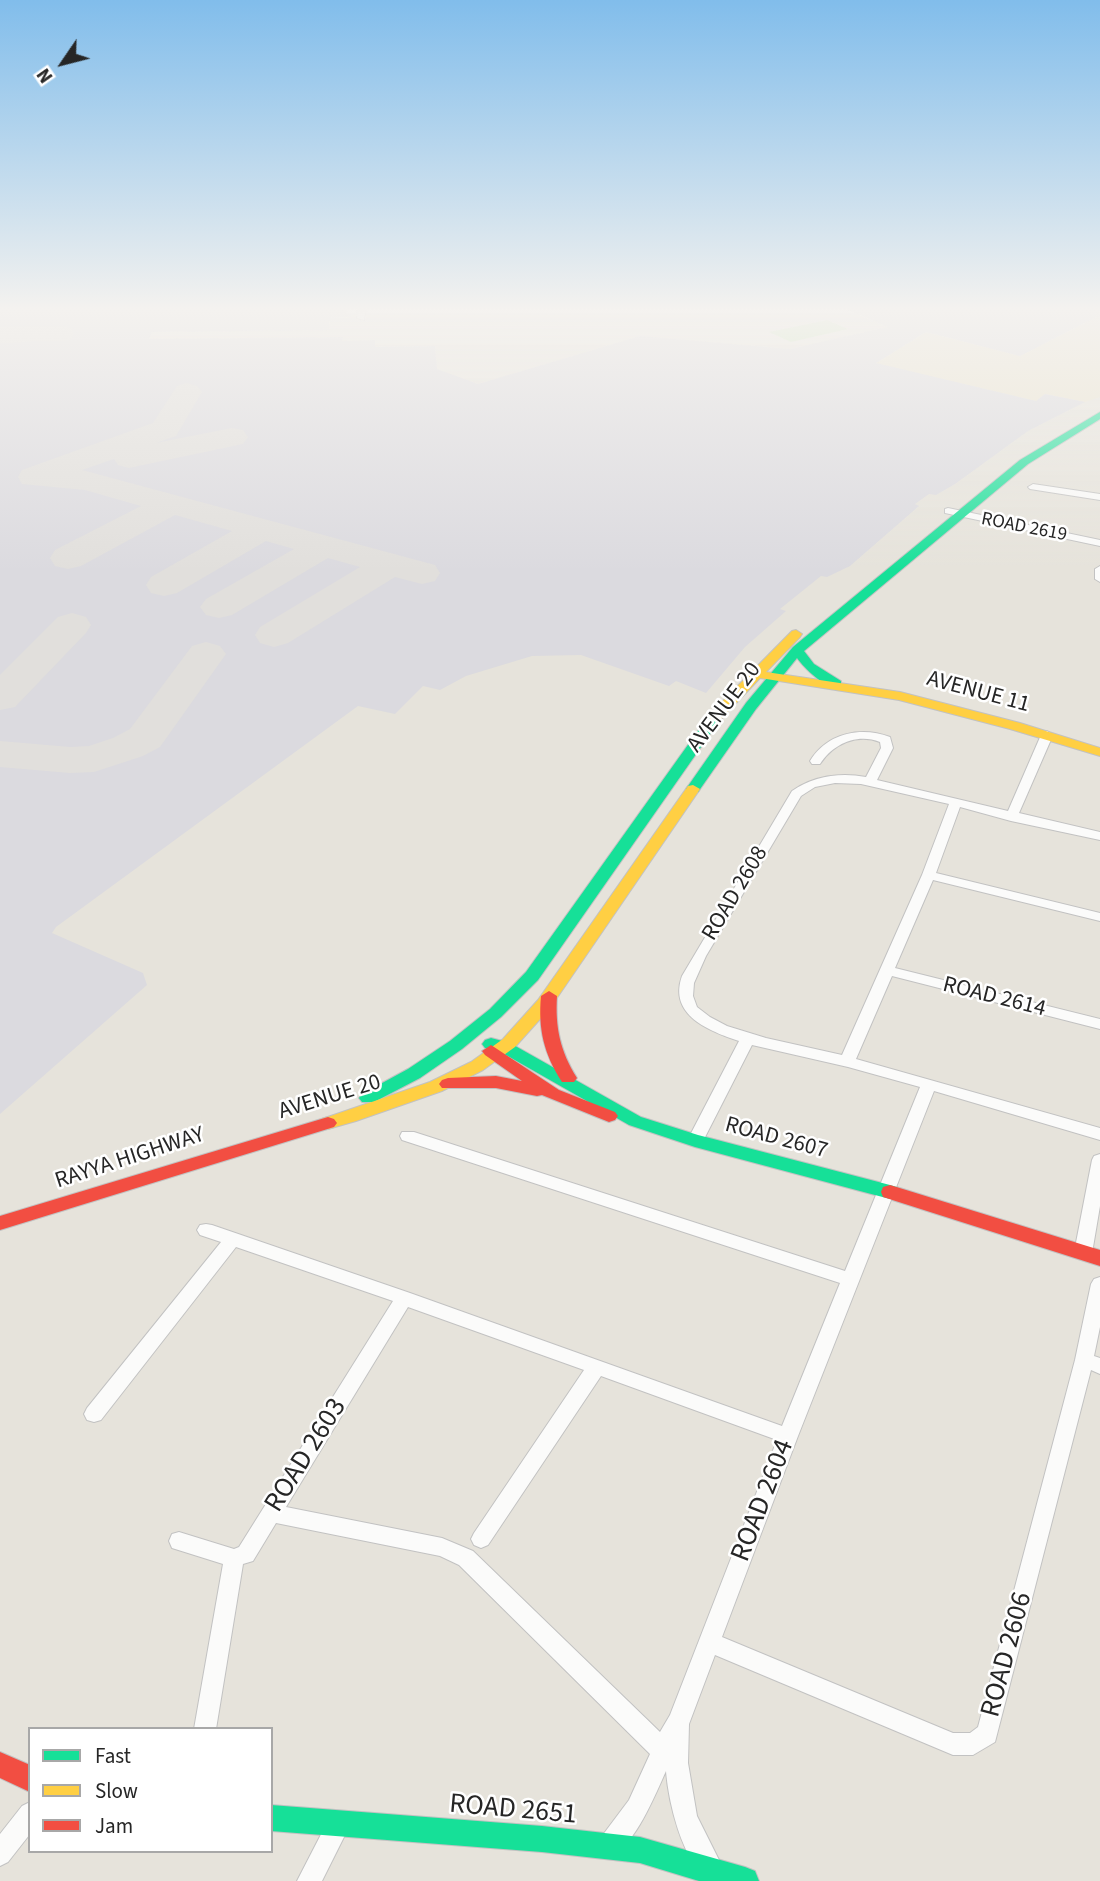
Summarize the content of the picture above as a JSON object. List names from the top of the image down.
{
  "streets": {
    "main road": [
      "AVENUE 11",
      "AVENUE 20",
      "ROAD 2607",
      "RAYYA HIGHWAY",
      "ROAD 2651"
    ],
    "street": [
      "ROAD 2619",
      "ROAD 2608",
      "ROAD 2614",
      "ROAD 2603",
      "ROAD 2604",
      "ROAD 2606"
    ]
  },
  "crossings": [
    ["ROAD 2619", "AVENUE 20"],
    ["AVENUE 11", "AVENUE 20"],
    ["AVENUE 20", "ROAD 2607"],
    ["AVENUE 20", "RAYYA HIGHWAY"],
    ["ROAD 2607", "ROAD 2604"],
    ["ROAD 2604", "ROAD 2606"],
    ["ROAD 2604", "ROAD 2651"]
  ],
  "legend": ["Fast", "Slow", "Jam"],
  "north": "bottom left"
}
